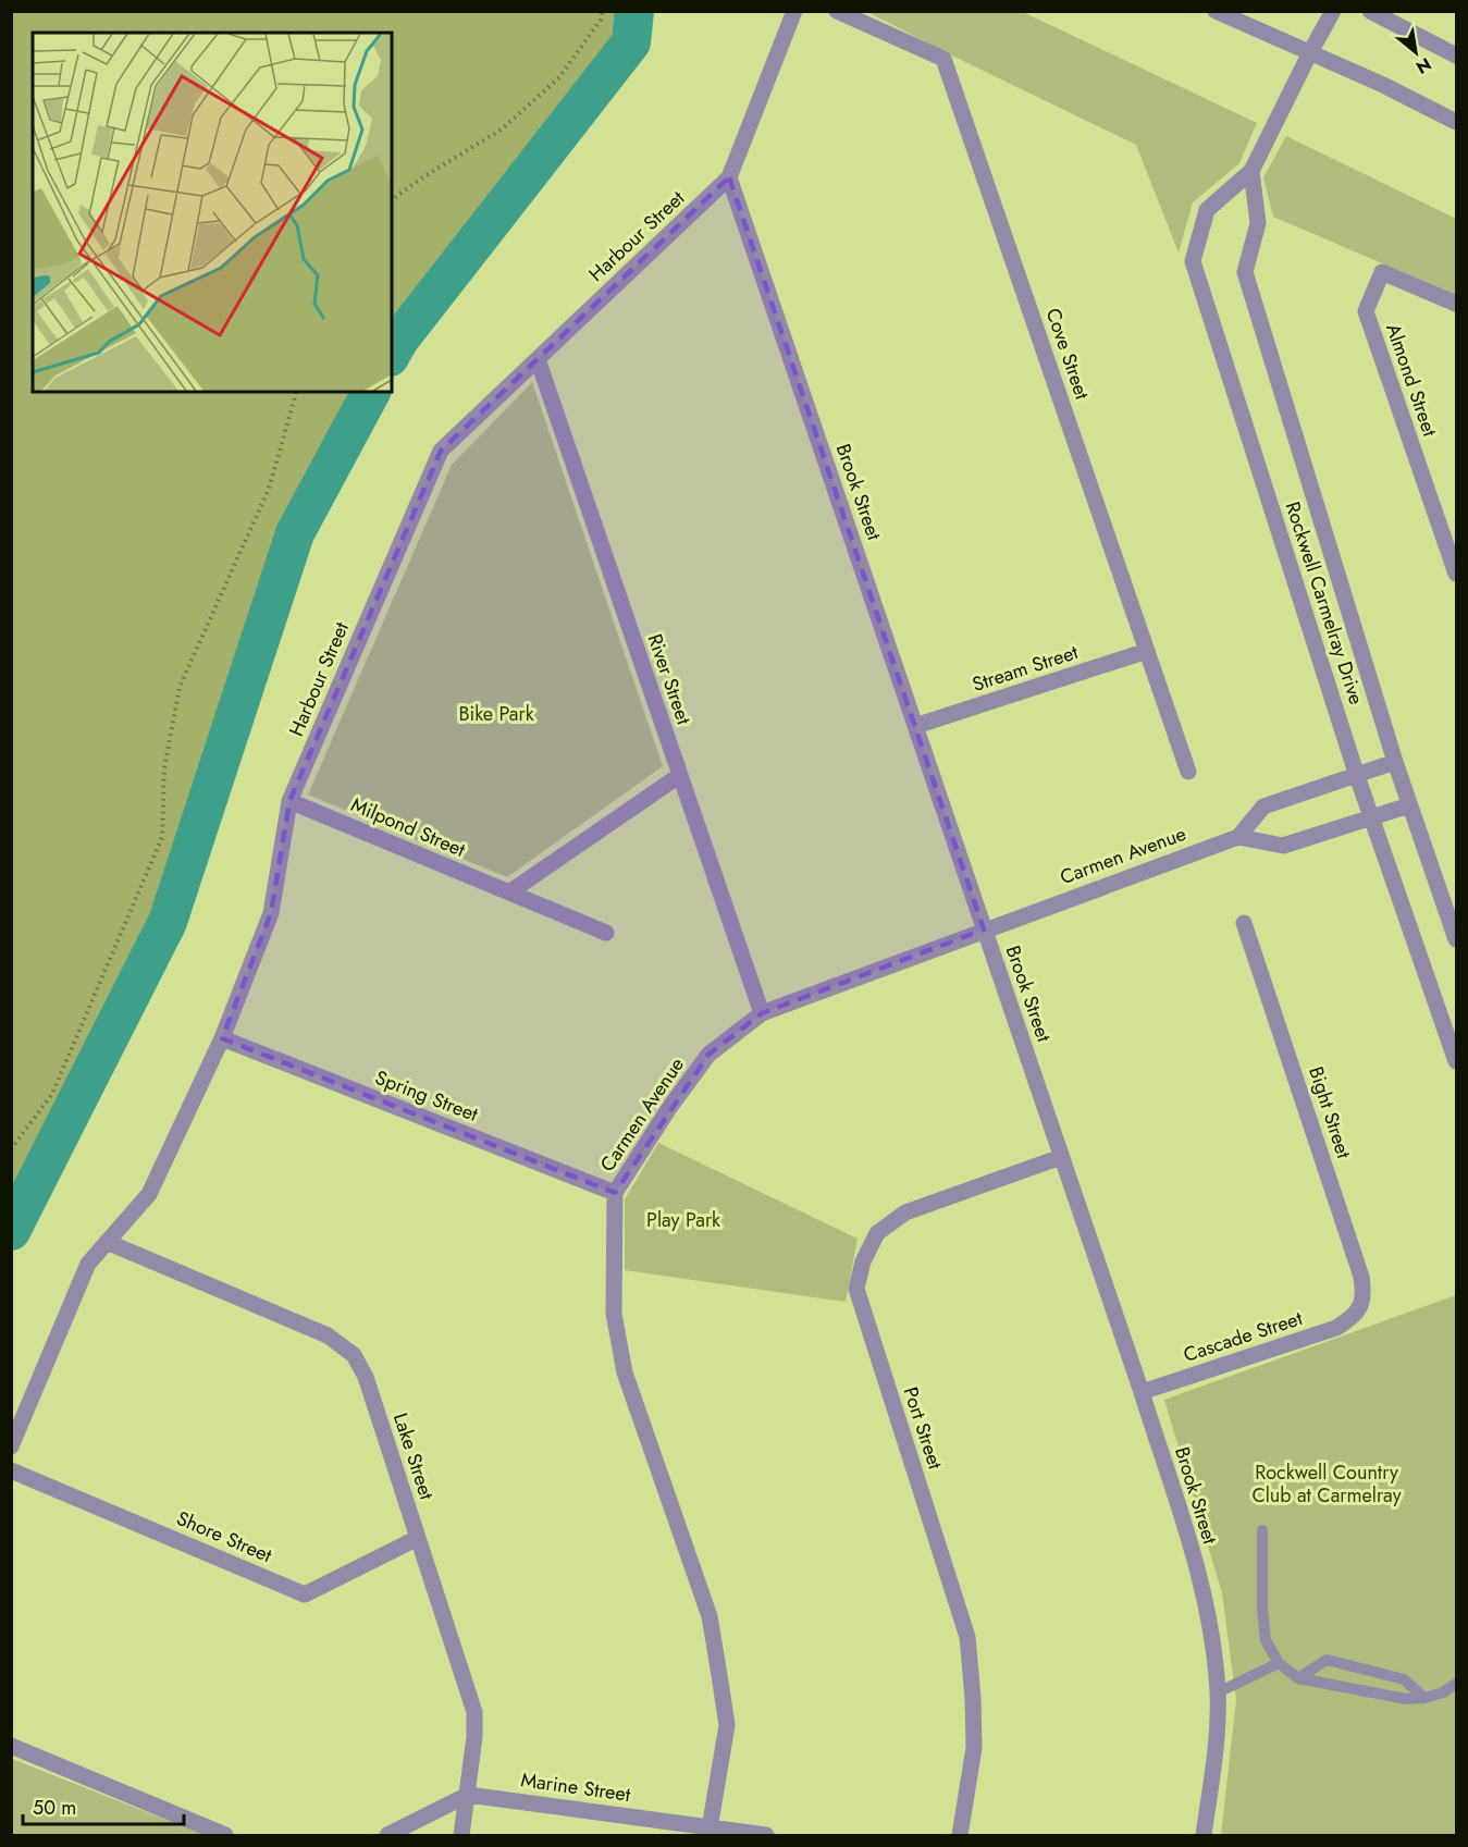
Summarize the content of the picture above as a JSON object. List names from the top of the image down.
{
  "streets": {
    "street": [
      "Harbour Street",
      "Cove Street",
      "Almond Street",
      "Brook Street",
      "Rockwell Carmelray Drive",
      "Stream Street",
      "River Street",
      "Milpond Street",
      "Carmen Avenue",
      "Spring Street",
      "Bight Street",
      "Cascade Street",
      "Port Street",
      "Lake Street",
      "Shore Street",
      "Marine Street"
    ]
  },
  "crossings": [
    ["Harbour Street", "Brook Street"],
    ["Harbour Street", "River Street"],
    ["Harbour Street", "Milpond Street"],
    ["Harbour Street", "Spring Street"],
    ["Harbour Street", "Lake Street"],
    ["Cove Street", "Stream Street"],
    ["Brook Street", "Stream Street"],
    ["Brook Street", "Carmen Avenue"],
    ["Brook Street", "Cascade Street"],
    ["Brook Street", "Port Street"],
    ["River Street", "Carmen Avenue"],
    ["Carmen Avenue", "Spring Street"],
    ["Carmen Avenue", "Marine Street"],
    ["Bight Street", "Cascade Street"],
    ["Lake Street", "Shore Street"],
    ["Lake Street", "Marine Street"]
  ],
  "parks": ["Bike Park", "Play Park", "Rockwell Country Club at Carmelray"],
  "scale_bar": "50 m",
  "north": "bottom right"
}
